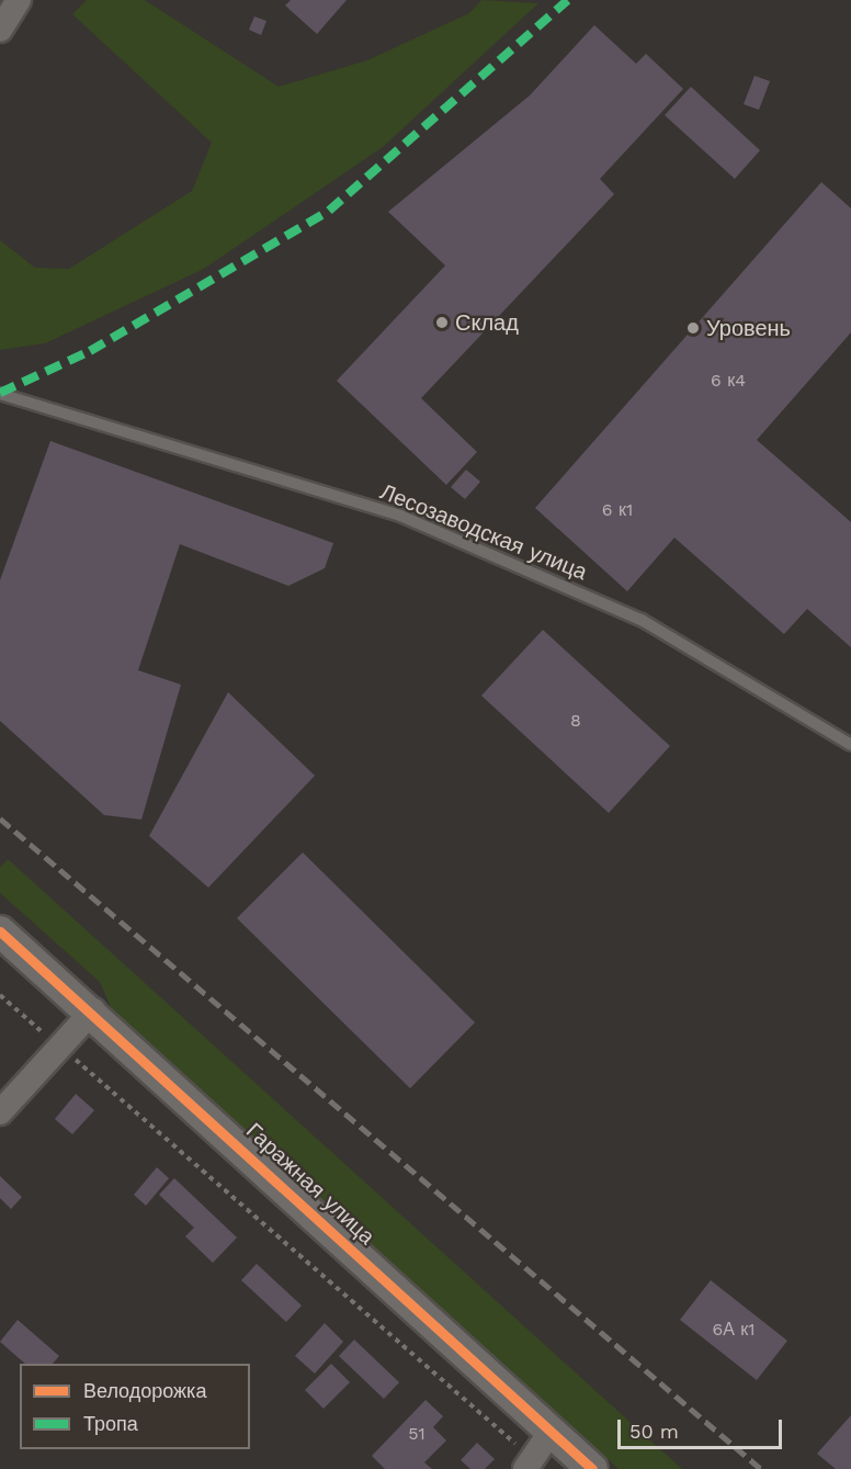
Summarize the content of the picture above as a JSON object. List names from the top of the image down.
{
  "streets": {
    "street": ["Гаражная улица"],
    "lane": ["Лесозаводская улица"]
  },
  "places": ["Склад", "Уровень"],
  "house_numbers": [
    "6 к4",
    "6 к1",
    "8",
    "6А к1",
    "51"
  ],
  "legend": ["Велодорожка", "Тропа"],
  "scale_bar": "50 m"
}
